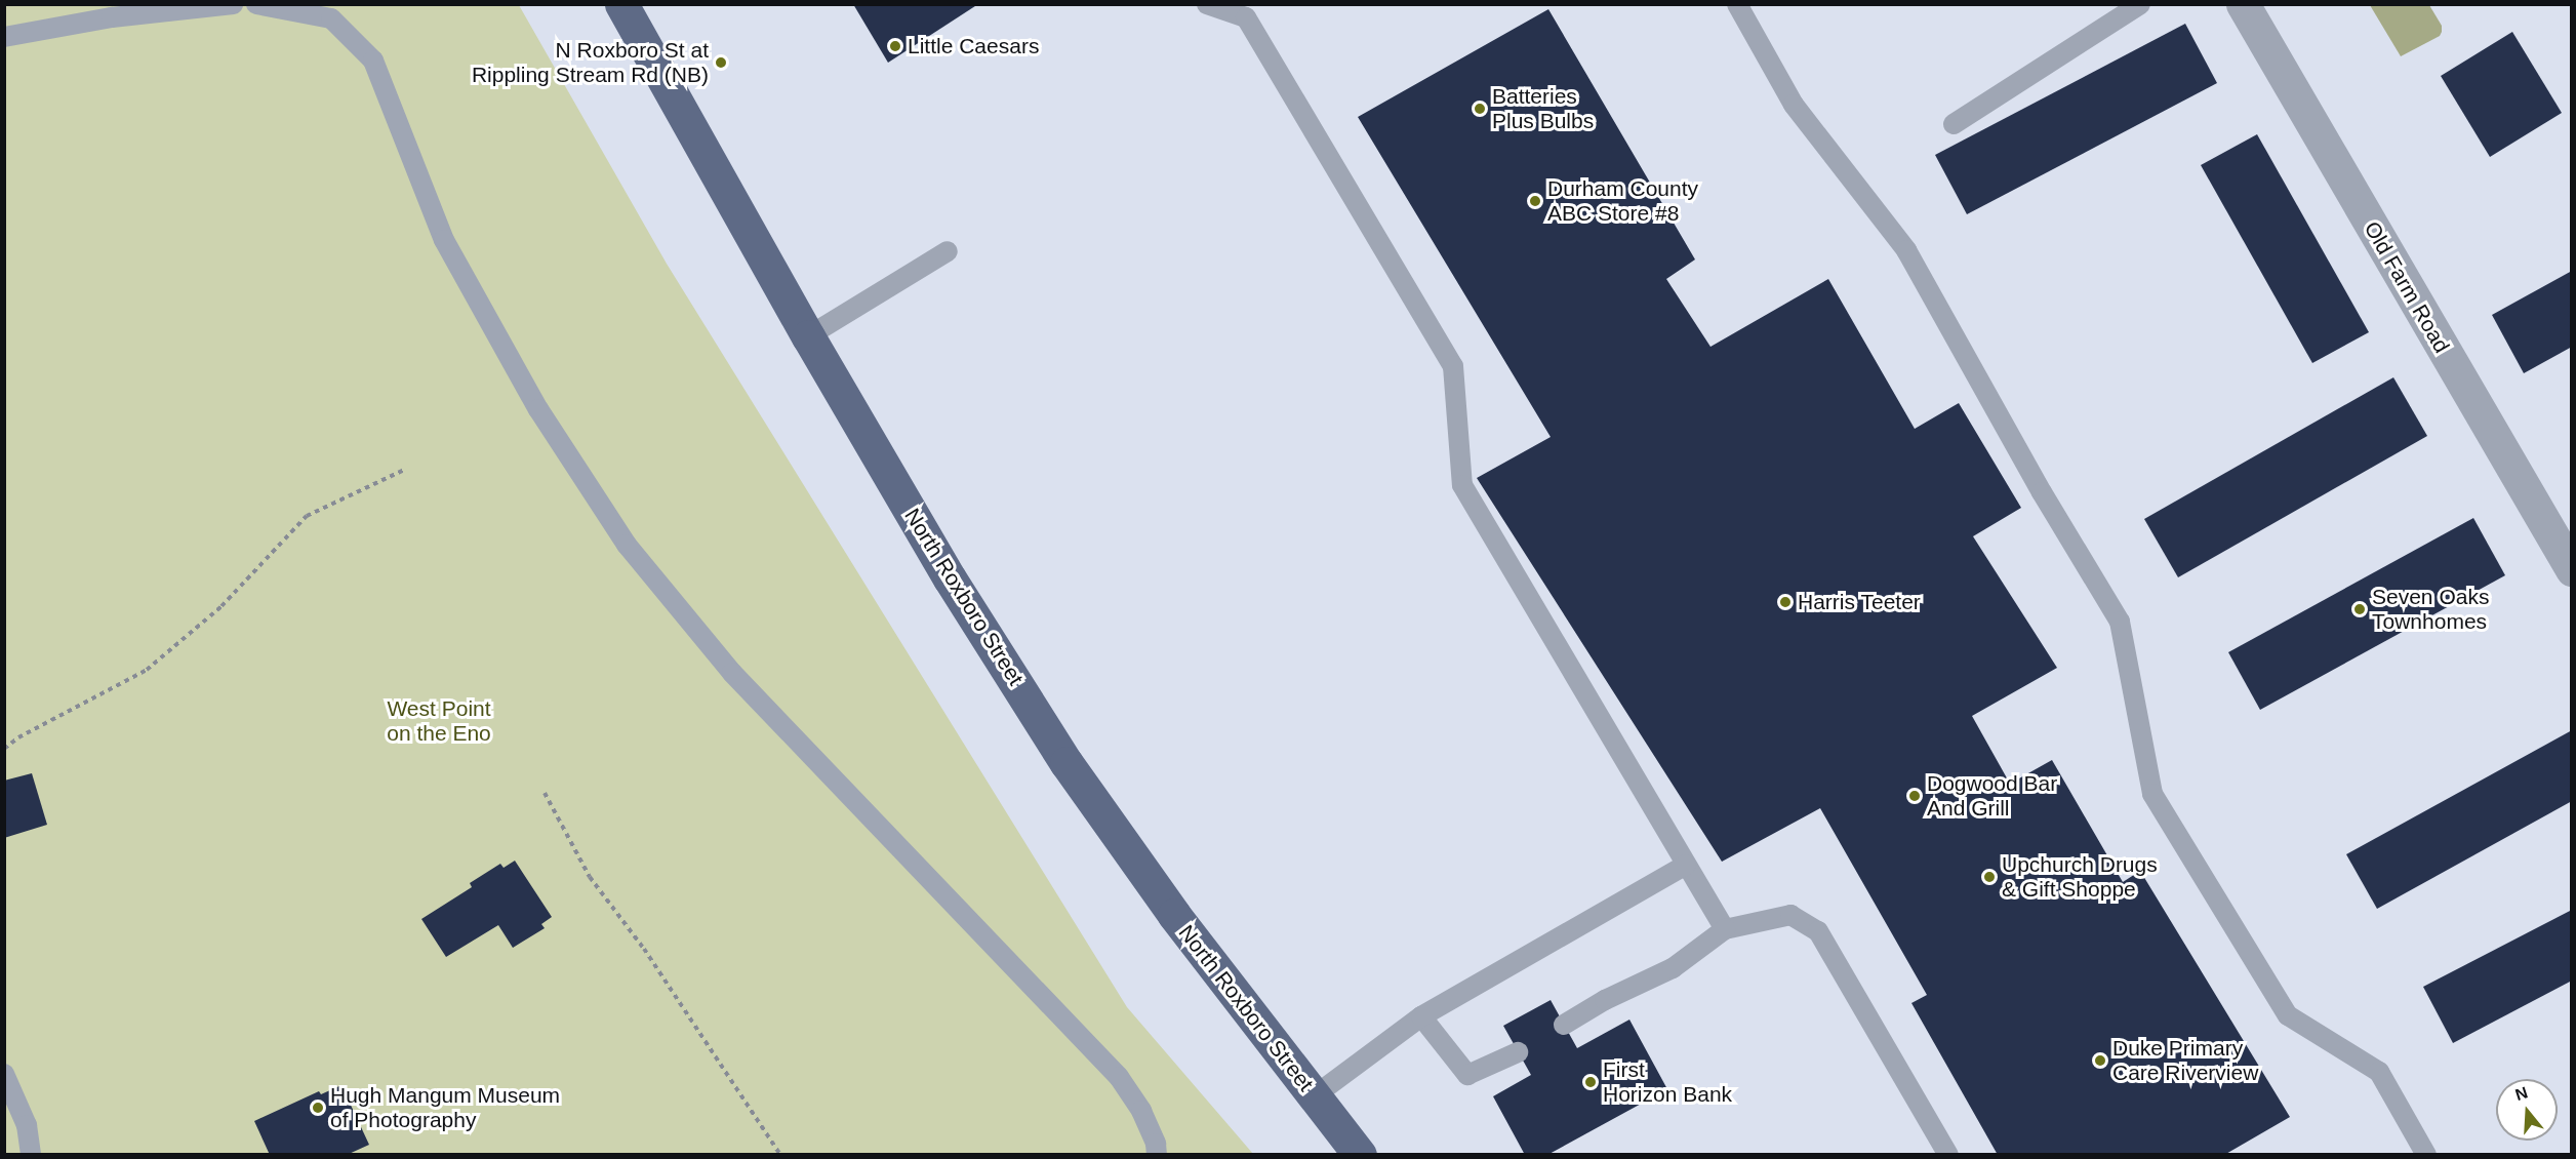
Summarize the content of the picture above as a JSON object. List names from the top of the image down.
{
  "streets": {
    "highway": ["North Roxboro Street"],
    "street": ["Old Farm Road"]
  },
  "parks": ["West Point on the Eno"],
  "places": [
    "Little Caesars",
    "N Roxboro St at Rippling Stream Rd (NB)",
    "Batteries Plus Bulbs",
    "Durham County ABC Store #8",
    "Harris Teeter",
    "Seven Oaks Townhomes",
    "Dogwood Bar And Grill",
    "Upchurch Drugs & Gift Shoppe",
    "Duke Primary Care Riverview",
    "First Horizon Bank",
    "Hugh Mangum Museum of Photography"
  ],
  "north": "top"
}
